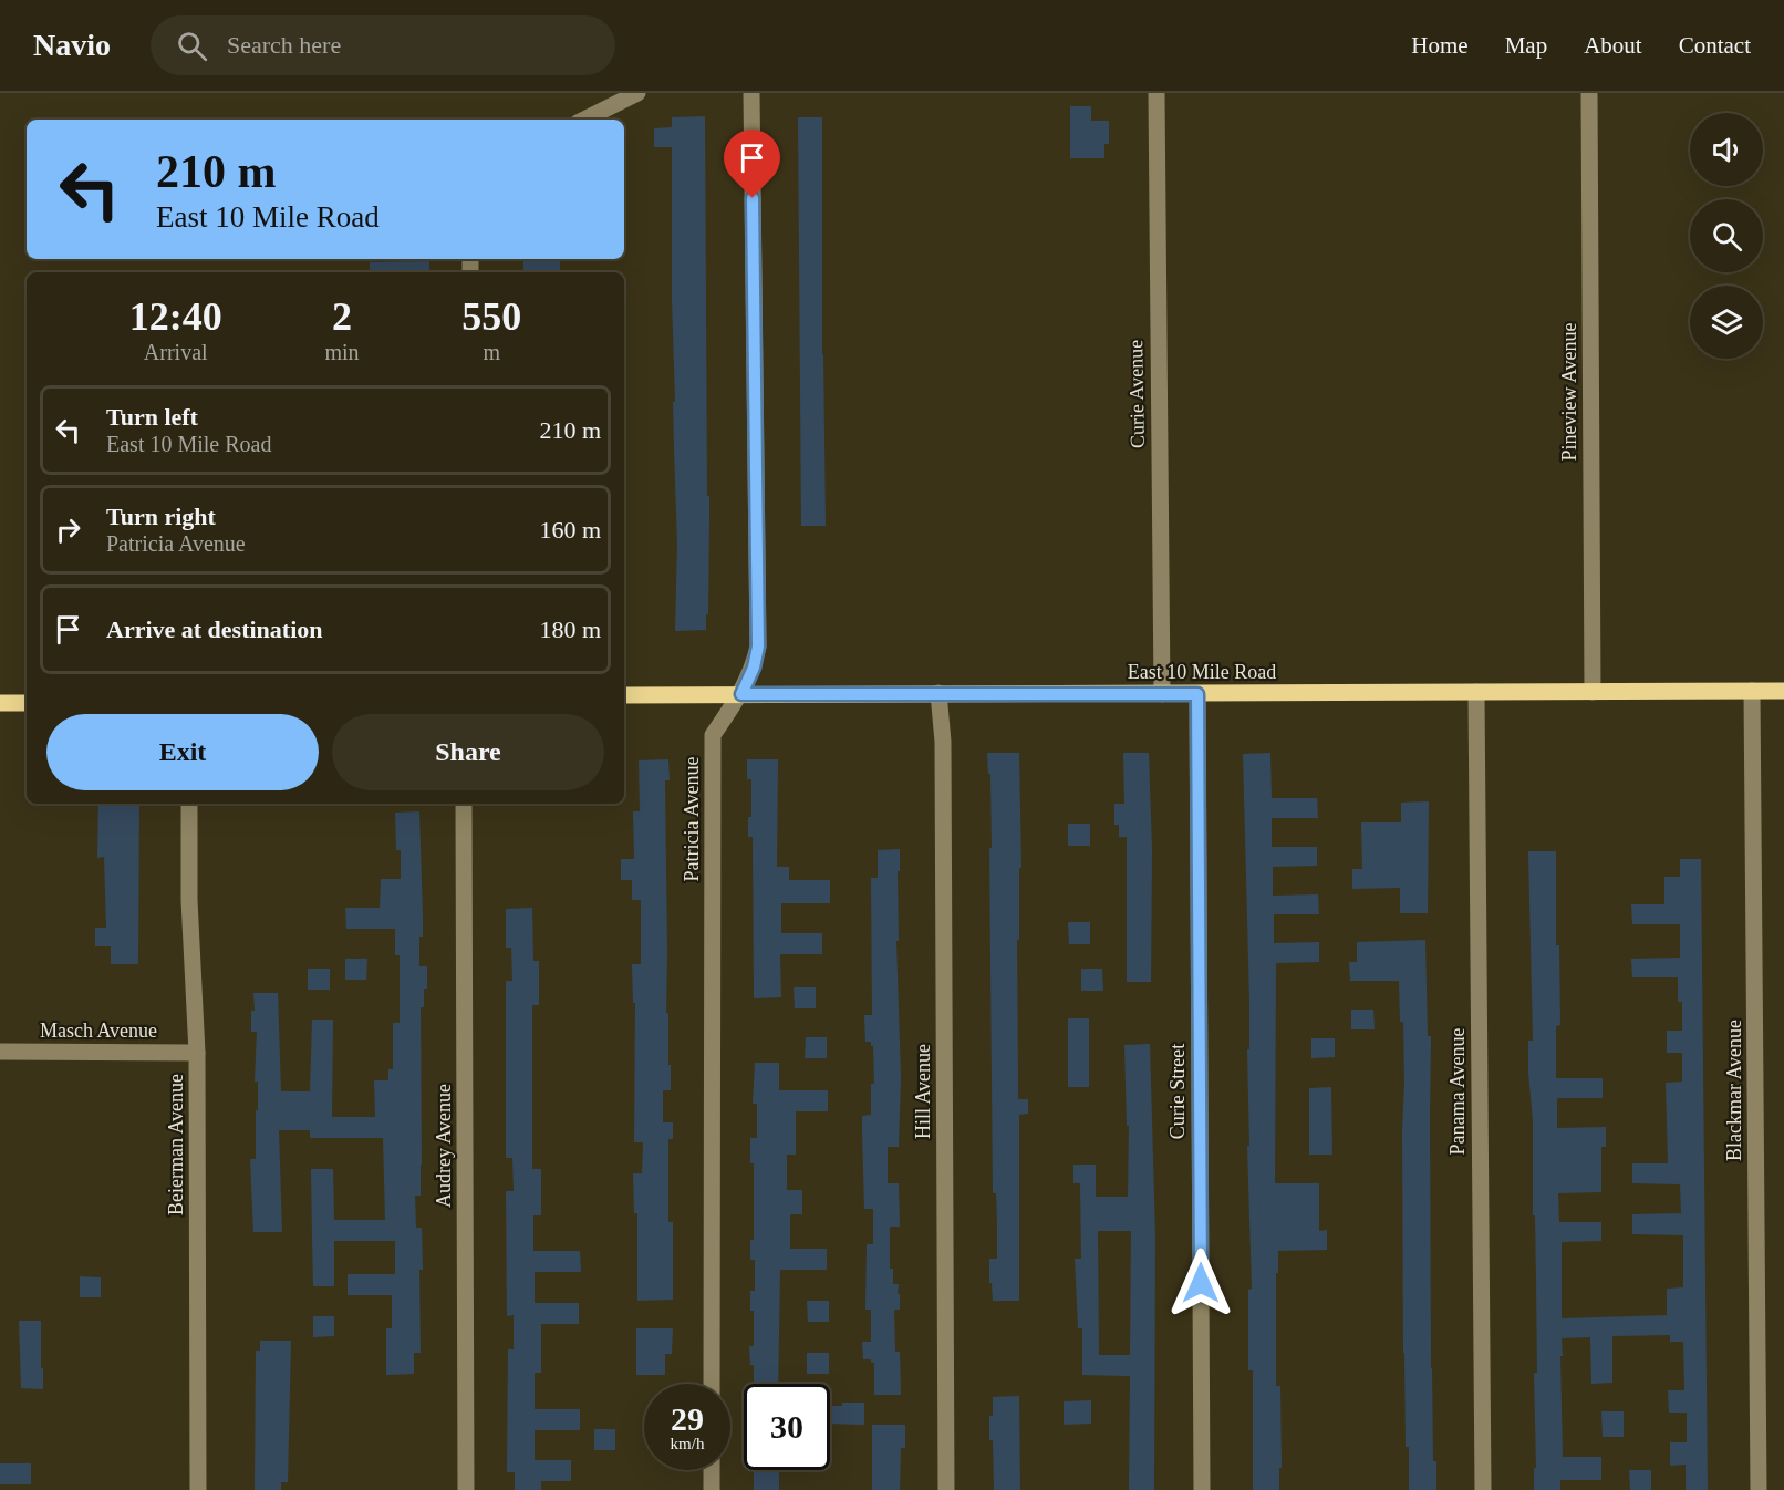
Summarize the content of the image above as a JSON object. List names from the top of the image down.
{
  "streets": {
    "main road": ["East 10 Mile Road"],
    "street": [
      "Pineview Avenue",
      "Curie Avenue",
      "Patricia Avenue",
      "Masch Avenue",
      "Blackmar Avenue",
      "Hill Avenue",
      "Curie Street",
      "Panama Avenue",
      "Beierman Avenue",
      "Audrey Avenue"
    ]
  },
  "crossings": [
    ["Pineview Avenue", "East 10 Mile Road"],
    ["Curie Avenue", "East 10 Mile Road"],
    ["East 10 Mile Road", "Patricia Avenue"],
    ["East 10 Mile Road", "Blackmar Avenue"],
    ["East 10 Mile Road", "Hill Avenue"],
    ["East 10 Mile Road", "Curie Street"],
    ["East 10 Mile Road", "Panama Avenue"],
    ["Masch Avenue", "Beierman Avenue"]
  ],
  "page": {
    "header": "Navio",
    "search": "Search here",
    "nav": [
      "Home",
      "Map",
      "About",
      "Contact"
    ],
    "turn": ["210 m", "East 10 Mile Road"],
    "eta": [
      "12:40",
      "Arrival",
      "2",
      "min",
      "550",
      "m"
    ],
    "list": [
      {
        "name": "Turn left",
        "note": "East 10 Mile Road",
        "value": "210 m"
      },
      {
        "name": "Turn right",
        "note": "Patricia Avenue",
        "value": "160 m"
      },
      {
        "name": "Arrive at destination",
        "value": "180 m"
      }
    ],
    "buttons": ["Exit", "Share"],
    "speed": "29 km/h",
    "limit": "30"
  }
}
